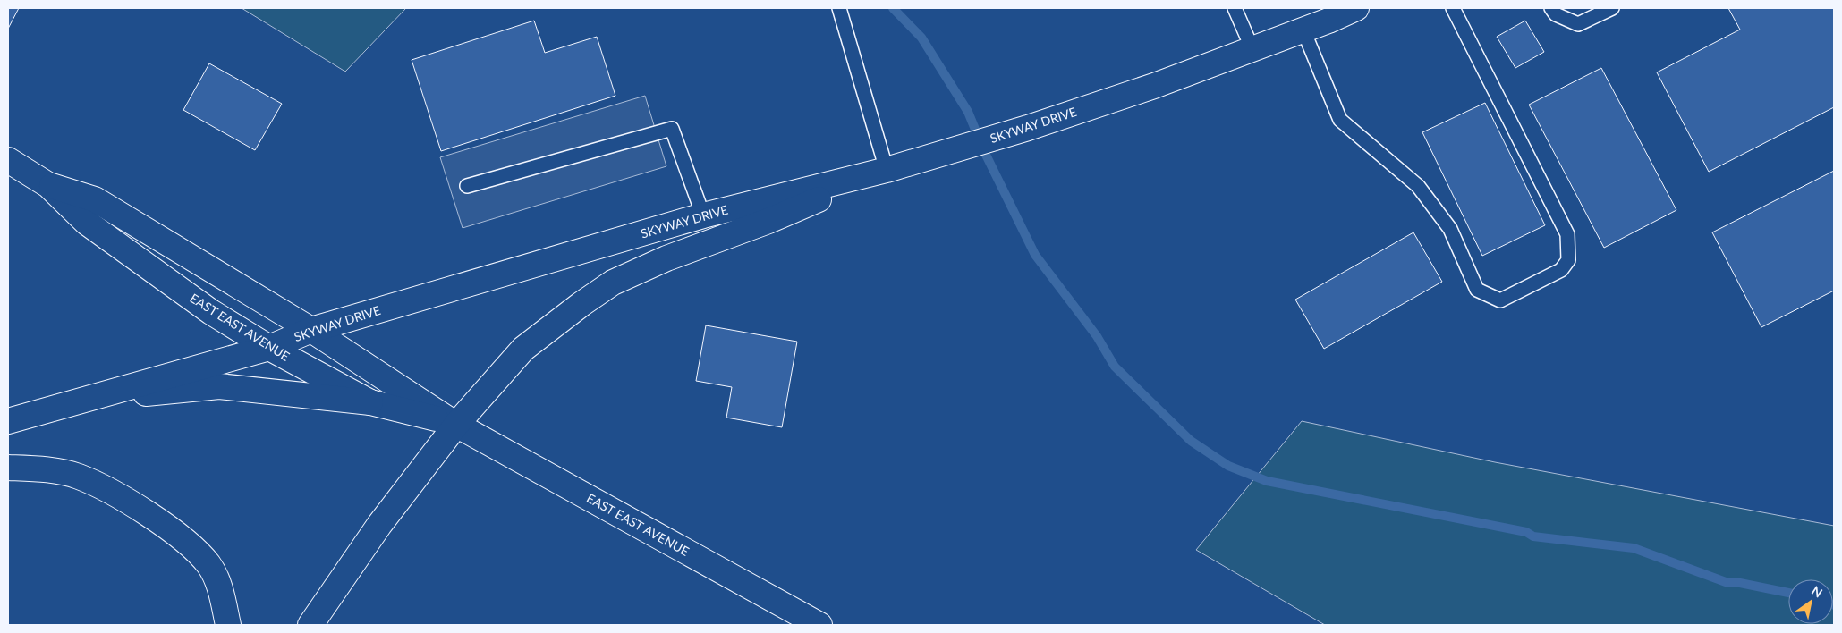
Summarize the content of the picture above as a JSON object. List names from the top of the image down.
{
  "streets": {
    "main road": ["SKYWAY DRIVE", "EAST EAST AVENUE"]
  },
  "crossings": [
    ["SKYWAY DRIVE", "EAST EAST AVENUE"]
  ],
  "north": "top right"
}
